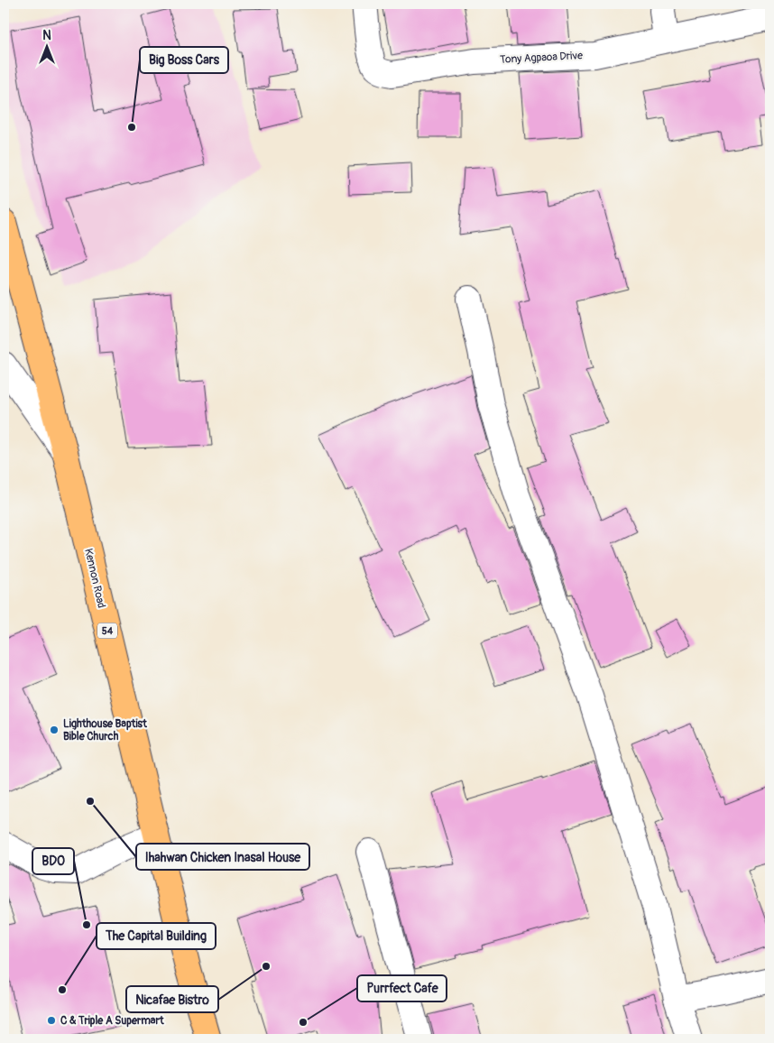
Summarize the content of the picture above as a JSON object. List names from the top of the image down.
{
  "streets": {
    "highway": ["Kennon Road", "54"],
    "street": ["Tony Agpaoa Drive"]
  },
  "places": [
    "Big Boss Cars",
    "Lighthouse Baptist Bible Church",
    "Ihahwan Chicken Inasal House",
    "BDO",
    "Nicafae Bistro",
    "The Capital Building",
    "C & Triple A Supermart",
    "Purrfect Cafe"
  ],
  "north": "top"
}
